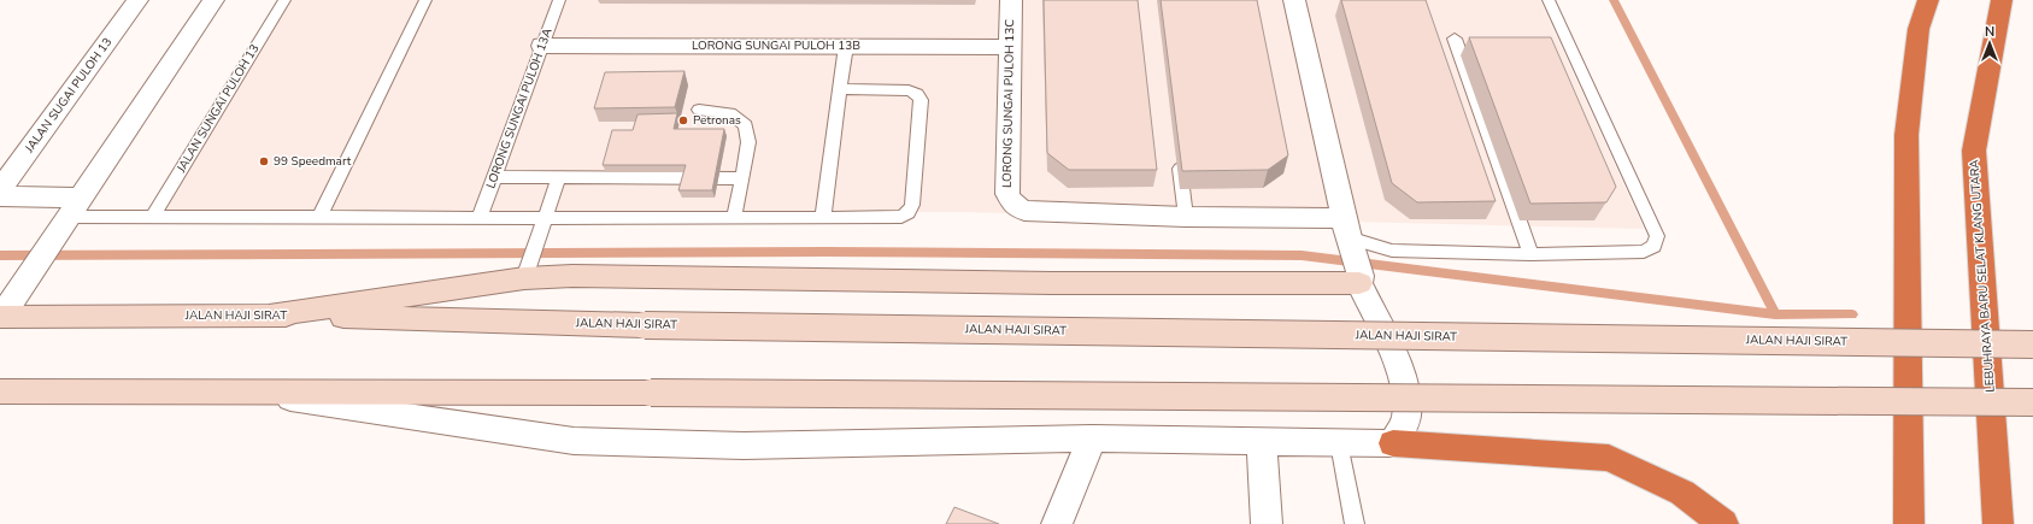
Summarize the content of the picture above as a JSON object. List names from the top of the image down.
{
  "streets": {
    "highway": ["LEBUHRAYA BARU SELAT KLANG UTARA"],
    "main road": ["JALAN HAJI SIRAT"],
    "street": ["LORONG SUNGAI PULOH 13B", "JALAN SUGAI PULOH 13", "LORONG SUNGAI PULOH 13C"],
    "lane": ["JALAN SUNGAI PULOH 13", "LORONG SUNGAI PULOH 13A"]
  },
  "crossings": [
    ["LORONG SUNGAI PULOH 13B", "LORONG SUNGAI PULOH 13C"],
    ["LORONG SUNGAI PULOH 13B", "LORONG SUNGAI PULOH 13A"]
  ],
  "places": ["Petronas", "99 Speedmart"],
  "north": "top"
}
